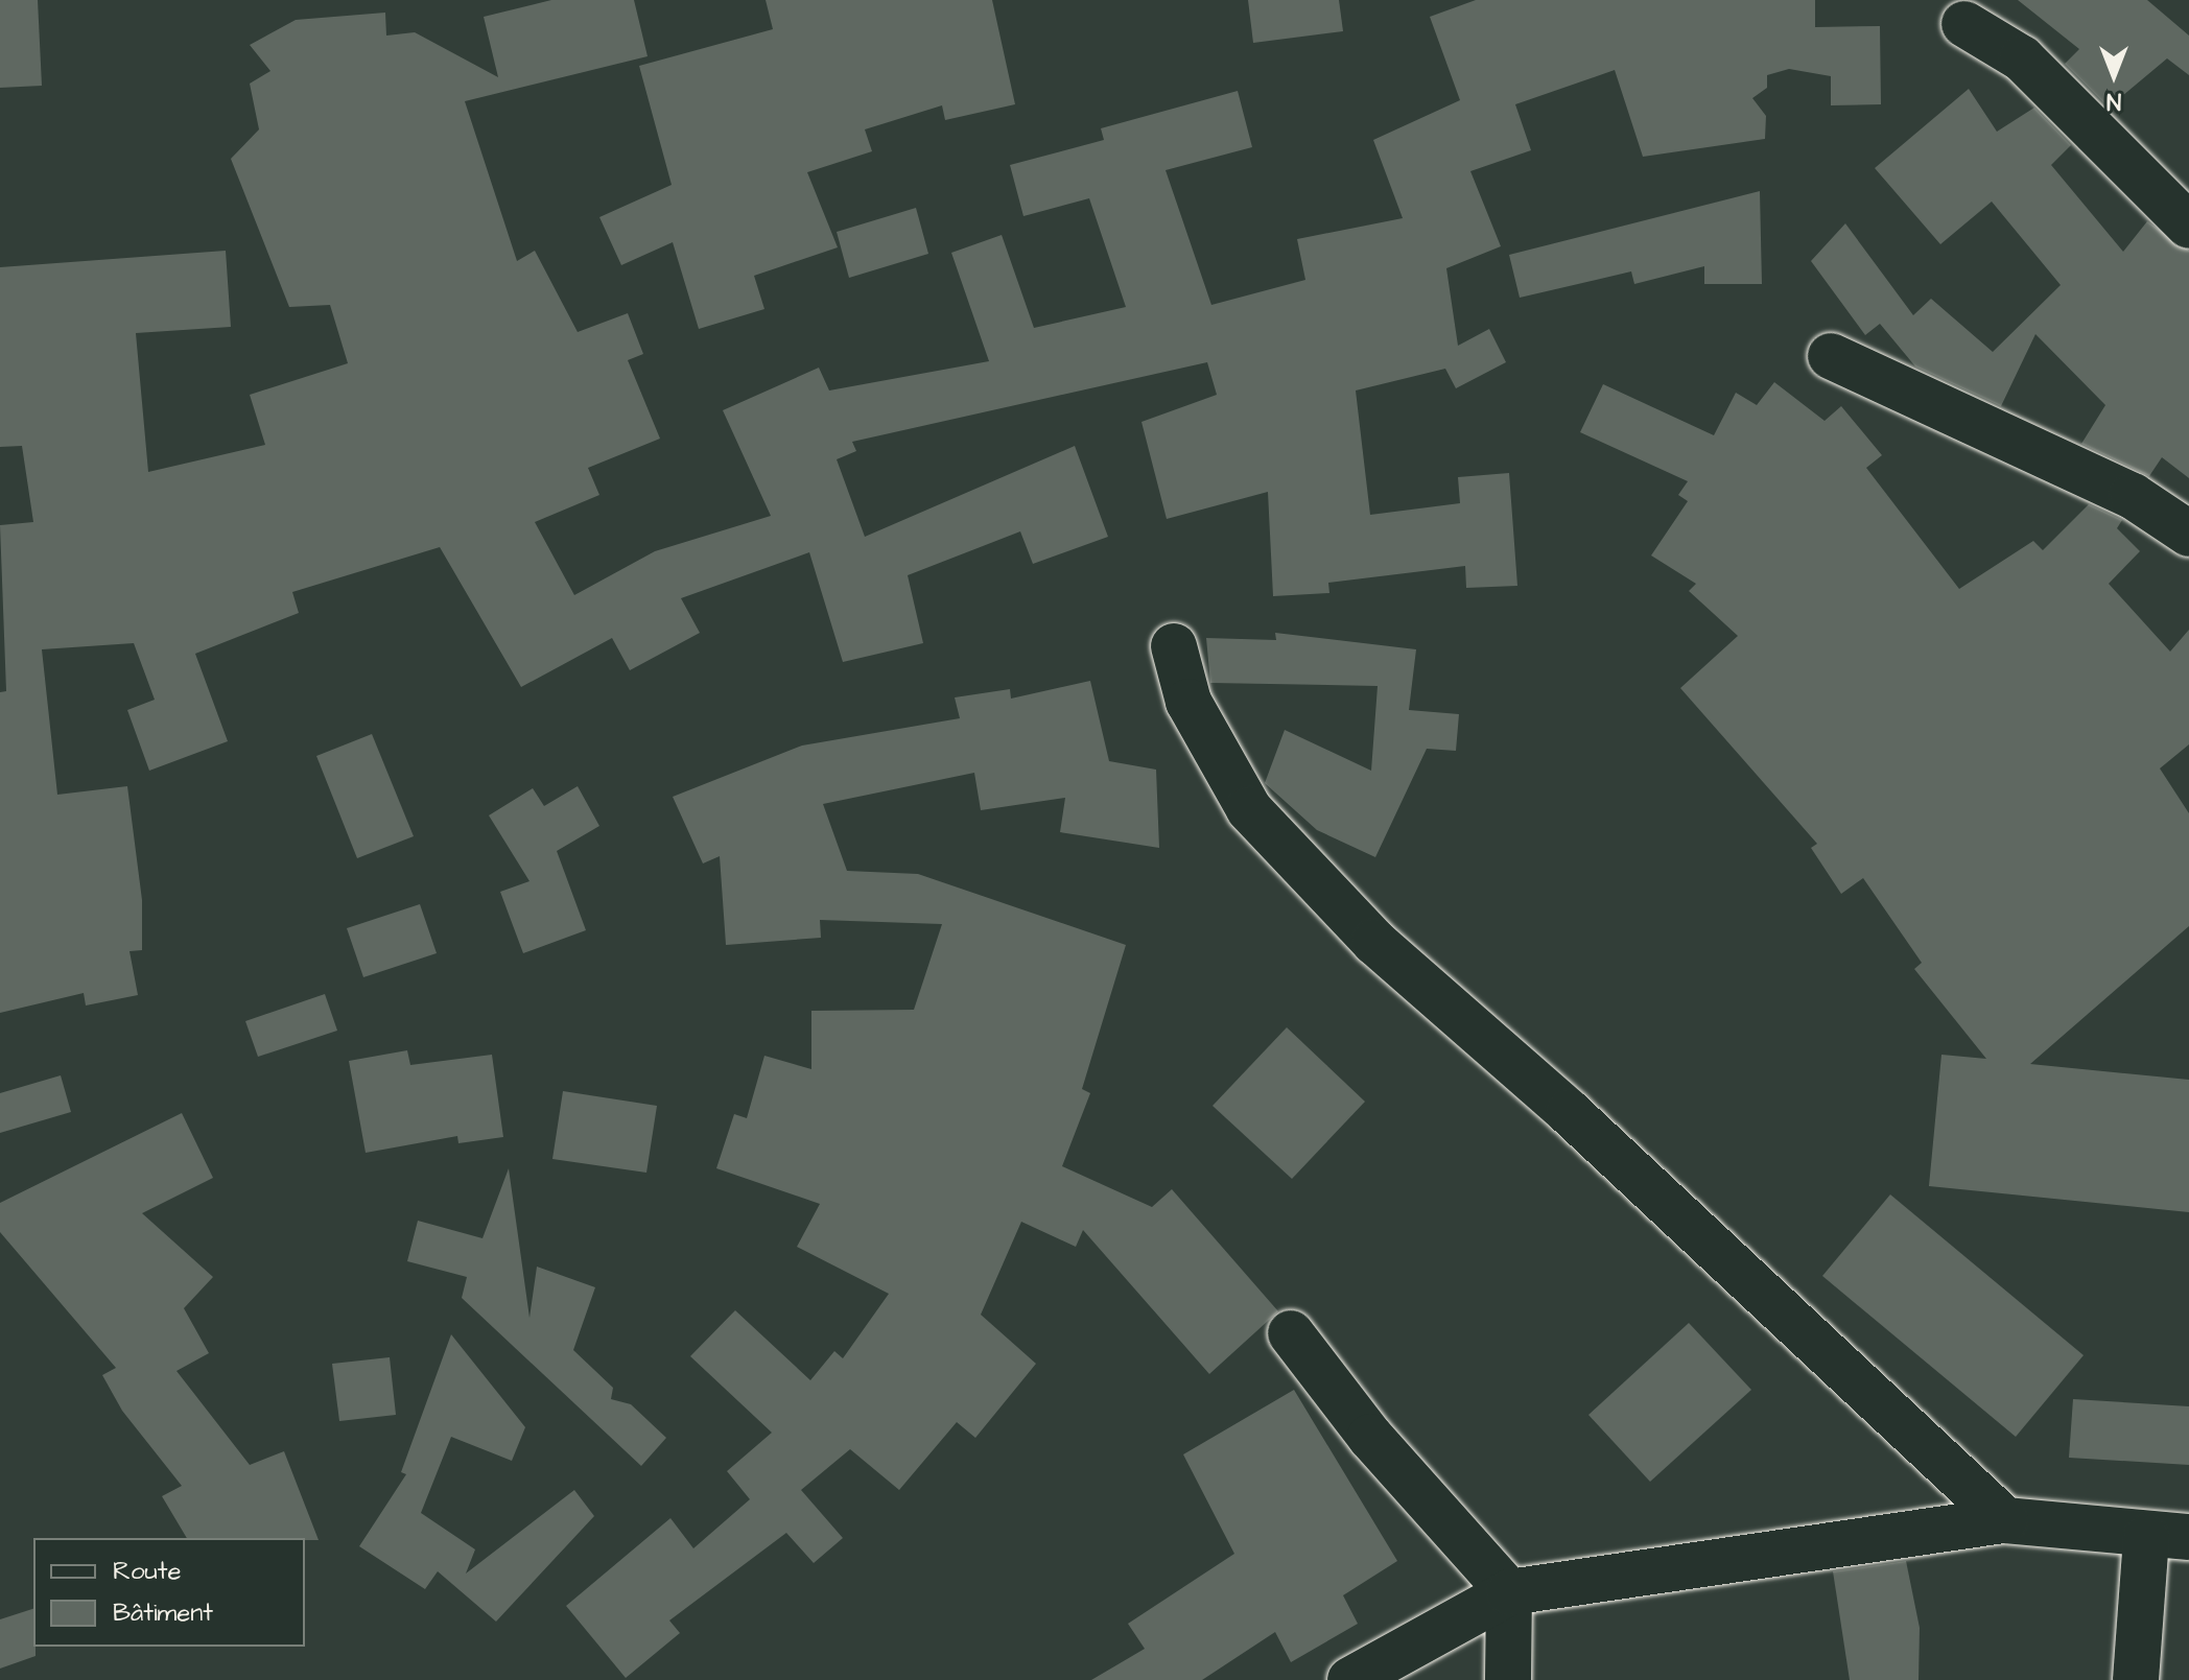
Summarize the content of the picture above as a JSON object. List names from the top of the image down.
{
  "legend": ["Route", "Bâtiment"],
  "north": "bottom"
}
